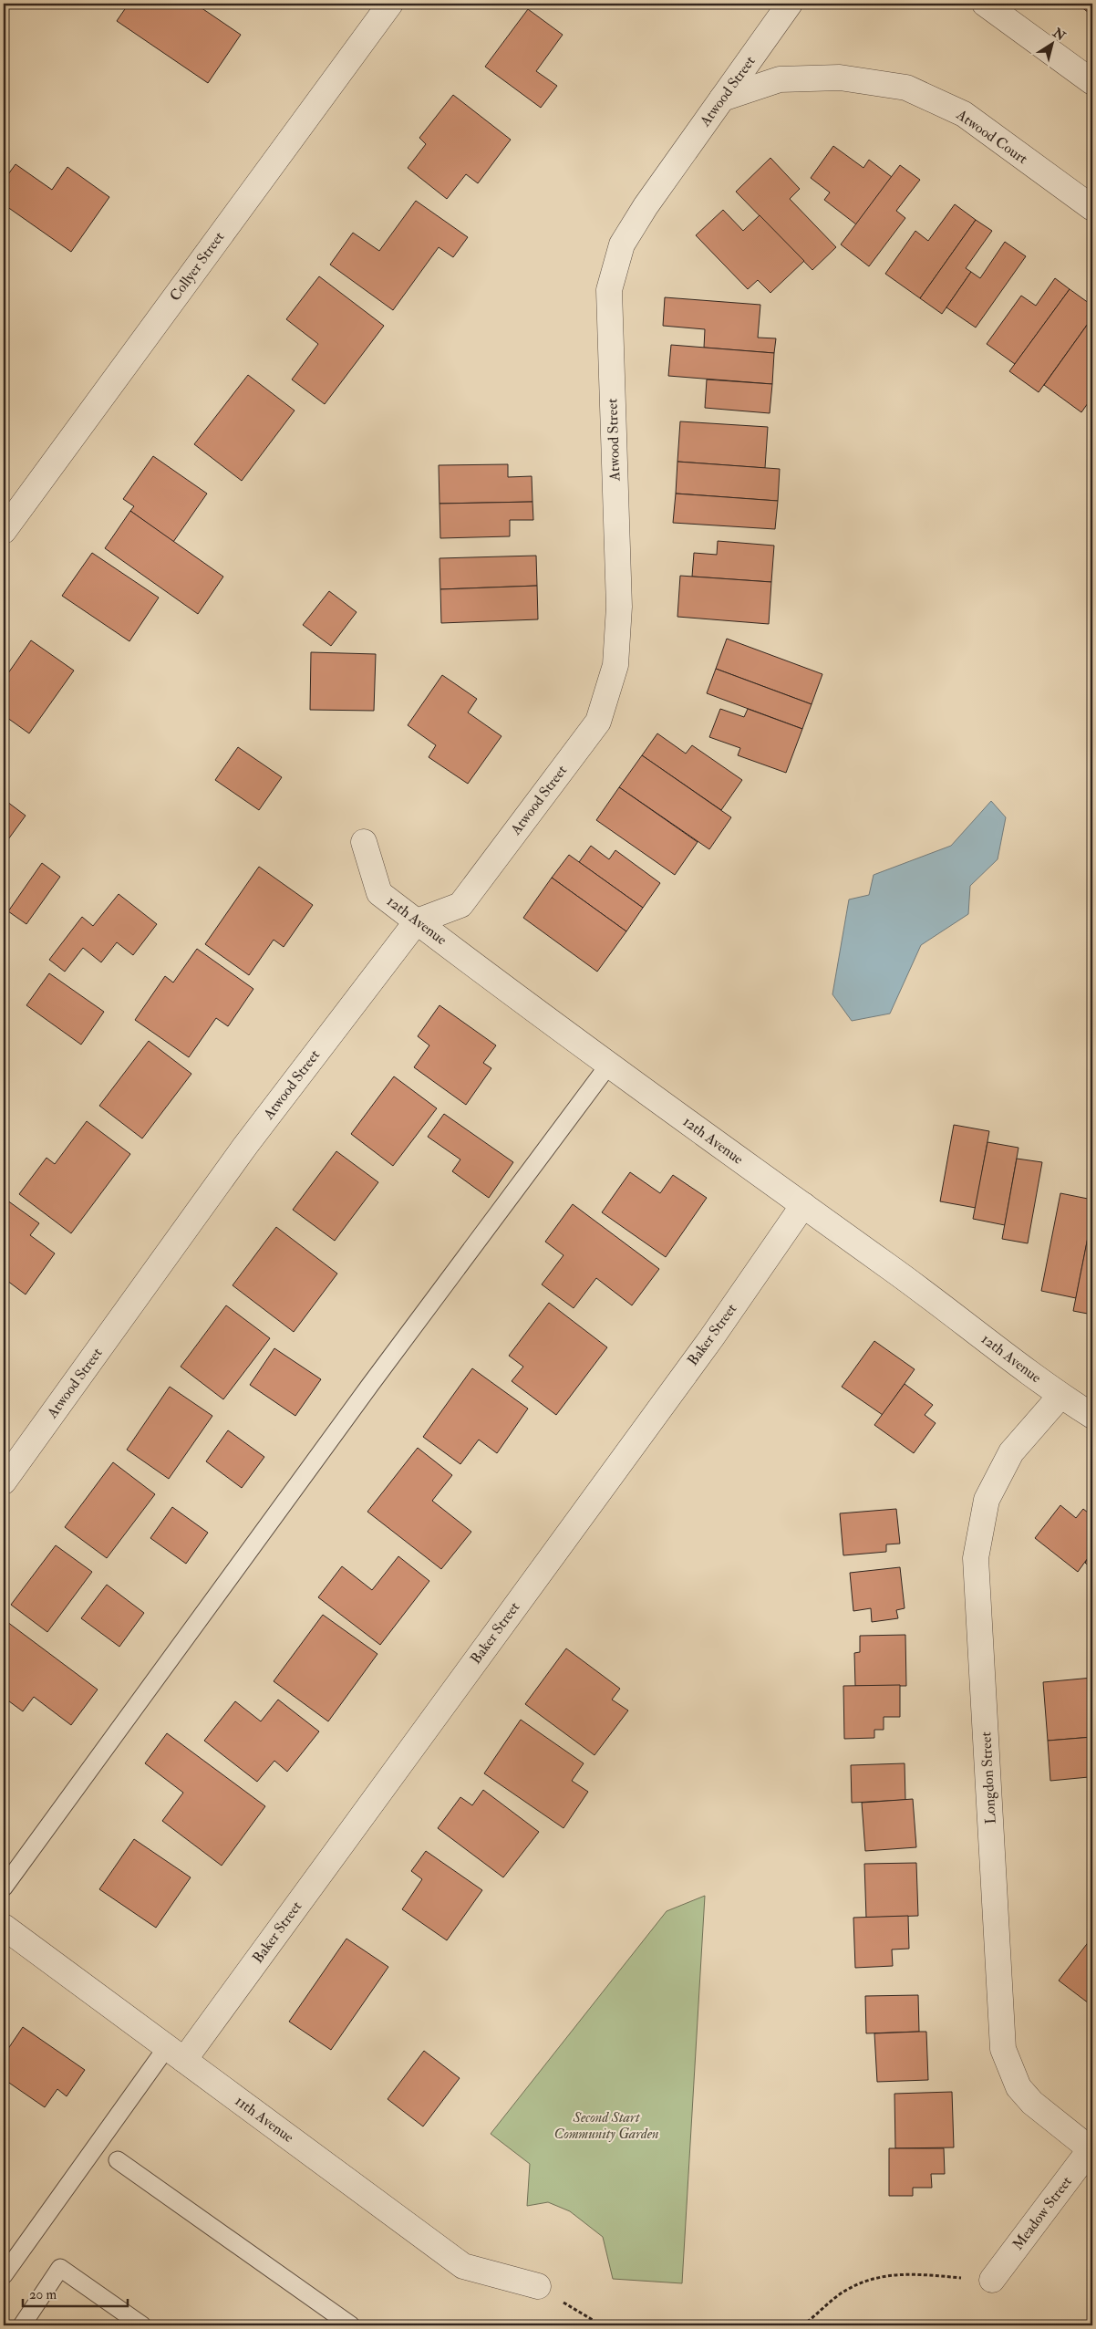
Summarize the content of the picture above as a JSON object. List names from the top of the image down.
{
  "streets": {
    "street": [
      "Atwood Street",
      "Atwood Court",
      "Collyer Street",
      "12th Avenue",
      "Baker Street",
      "Longdon Street",
      "11th Avenue",
      "Meadow Street"
    ]
  },
  "crossings": [
    ["Atwood Street", "Atwood Court"],
    ["Atwood Street", "12th Avenue"],
    ["12th Avenue", "Baker Street"],
    ["12th Avenue", "Longdon Street"],
    ["Baker Street", "11th Avenue"],
    ["Longdon Street", "Meadow Street"]
  ],
  "parks": ["Second Start Community Garden"],
  "scale_bar": "20 m",
  "north": "top right"
}
